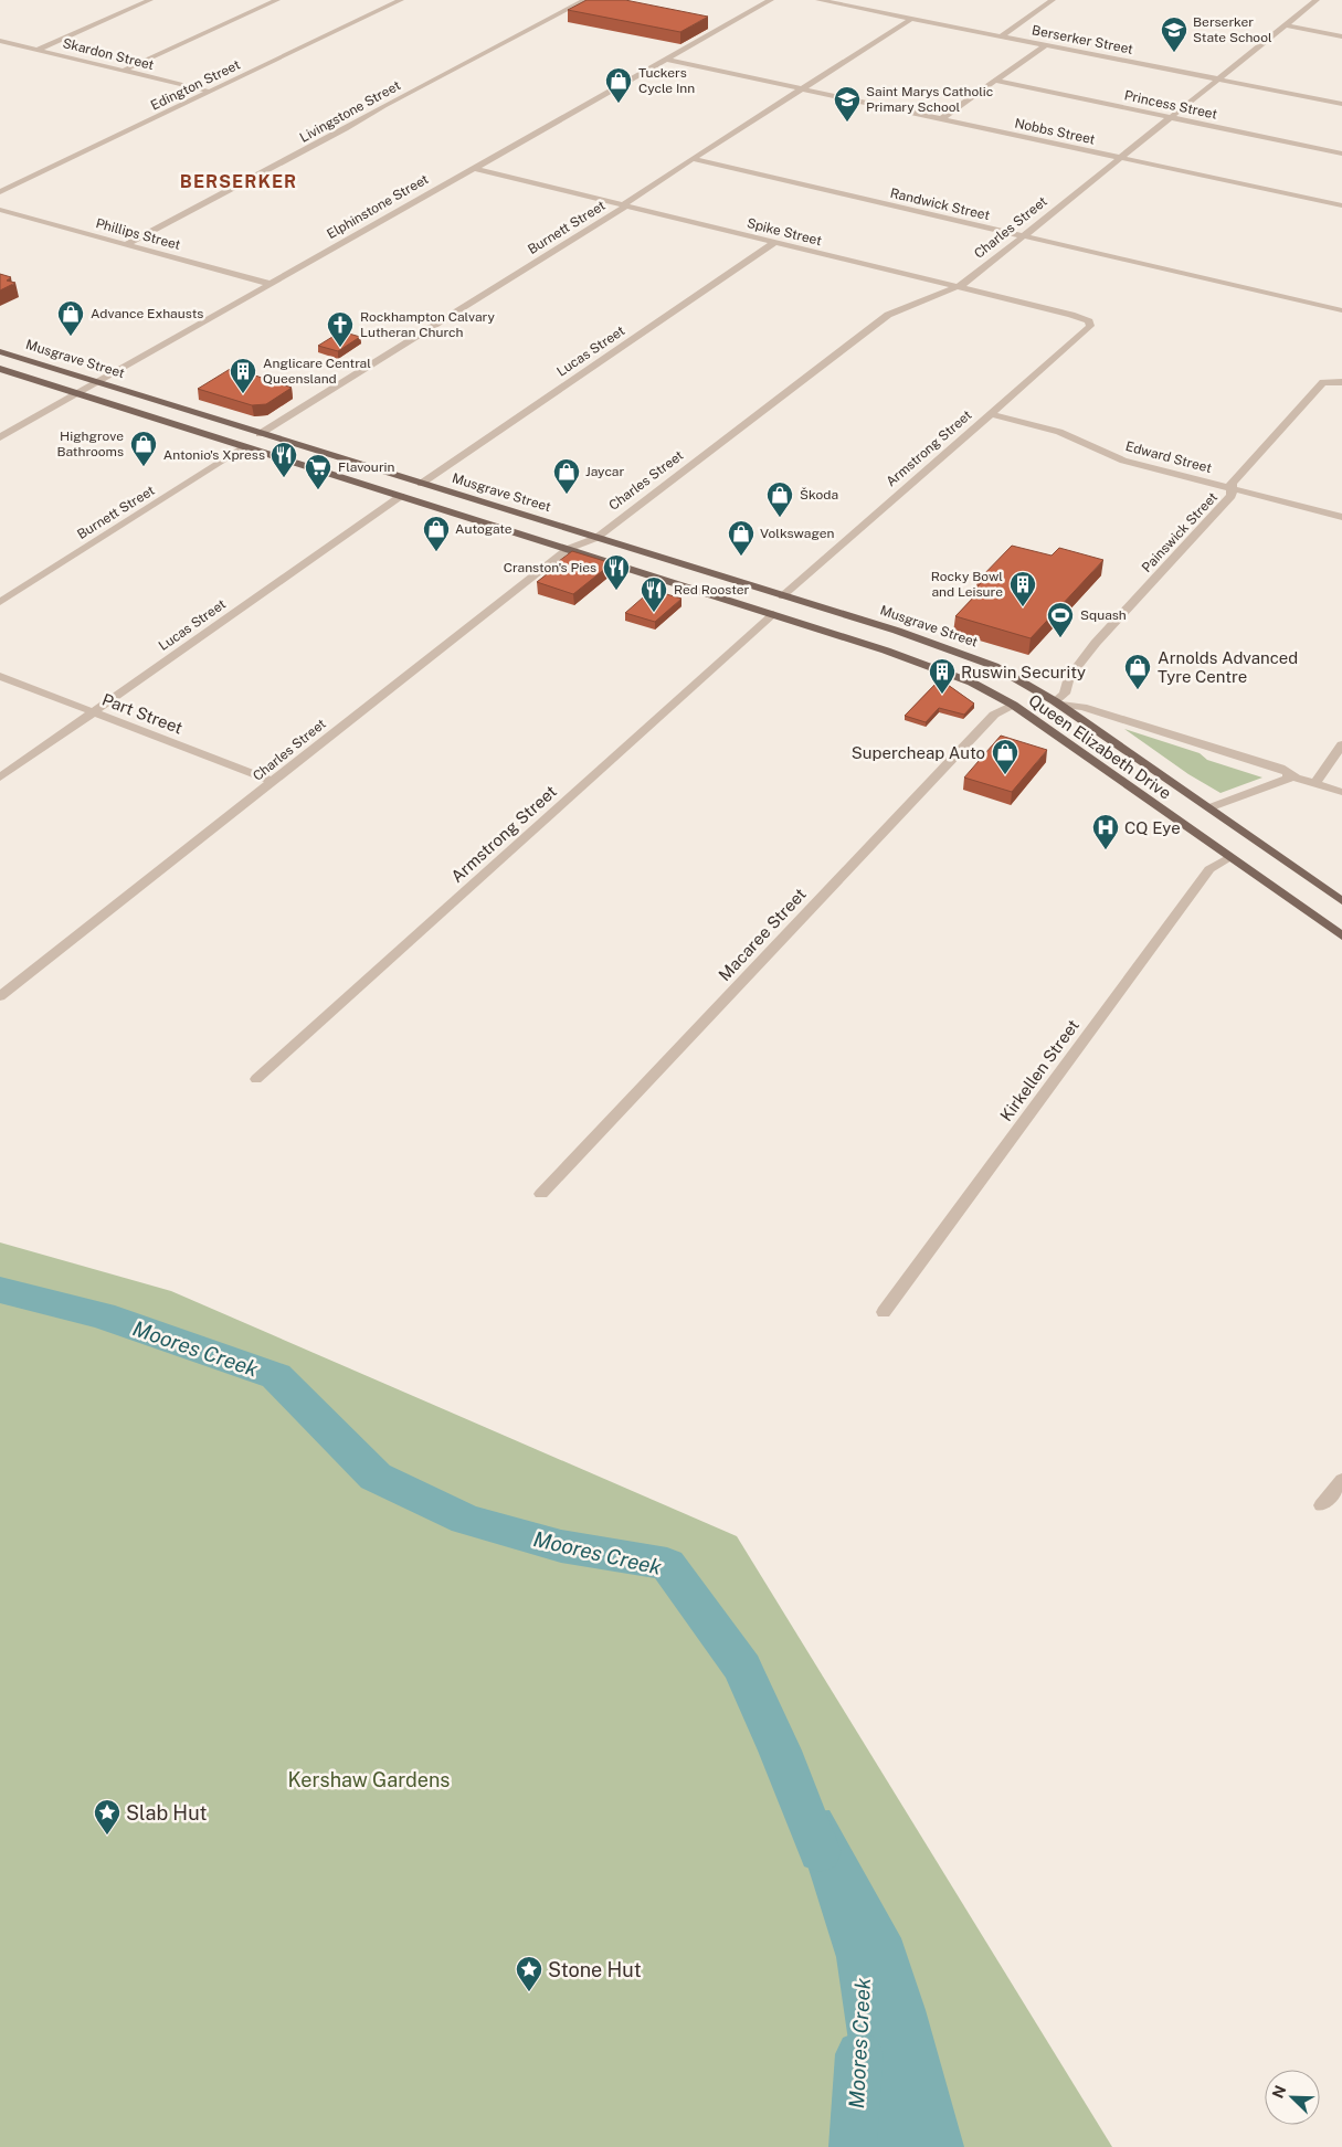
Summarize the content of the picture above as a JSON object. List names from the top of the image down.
{
  "streets": {
    "main road": ["Musgrave Street", "Queen Elizabeth Drive"],
    "street": [
      "Berserker Street",
      "Skardon Street",
      "Edington Street",
      "Princess Street",
      "Livingstone Street",
      "Nobbs Street",
      "Randwick Street",
      "Elphinstone Street",
      "Burnett Street",
      "Charles Street",
      "Spike Street",
      "Phillips Street",
      "Lucas Street",
      "Armstrong Street",
      "Edward Street",
      "Painswick Street",
      "Part Street",
      "Macaree Street",
      "Kirkellen Street"
    ]
  },
  "crossings": [
    ["Berserker Street", "Burnett Street"],
    ["Berserker Street", "Charles Street"],
    ["Skardon Street", "Edington Street"],
    ["Princess Street", "Charles Street"],
    ["Livingstone Street", "Phillips Street"],
    ["Nobbs Street", "Elphinstone Street"],
    ["Nobbs Street", "Burnett Street"],
    ["Nobbs Street", "Charles Street"],
    ["Randwick Street", "Burnett Street"],
    ["Randwick Street", "Charles Street"],
    ["Elphinstone Street", "Spike Street"],
    ["Elphinstone Street", "Phillips Street"],
    ["Elphinstone Street", "Musgrave Street"],
    ["Burnett Street", "Spike Street"],
    ["Burnett Street", "Musgrave Street"],
    ["Charles Street", "Spike Street"],
    ["Charles Street", "Musgrave Street"],
    ["Charles Street", "Part Street"],
    ["Spike Street", "Lucas Street"],
    ["Spike Street", "Armstrong Street"],
    ["Lucas Street", "Musgrave Street"],
    ["Lucas Street", "Part Street"],
    ["Musgrave Street", "Armstrong Street"],
    ["Musgrave Street", "Queen Elizabeth Drive"],
    ["Armstrong Street", "Edward Street"],
    ["Edward Street", "Painswick Street"],
    ["Painswick Street", "Queen Elizabeth Drive"],
    ["Queen Elizabeth Drive", "Macaree Street"],
    ["Queen Elizabeth Drive", "Kirkellen Street"]
  ],
  "districts": ["BERSERKER"],
  "water": ["Moores Creek"],
  "parks": ["Kershaw Gardens"],
  "places": {
    "school or university": ["Berserker State School", "Saint Marys Catholic Primary School"],
    "shop": [
      "Tuckers Cycle Inn",
      "Advance Exhausts",
      "Highgrove Bathrooms",
      "Jaycar",
      "Škoda",
      "Autogate",
      "Volkswagen",
      "Arnolds Advanced Tyre Centre",
      "Supercheap Auto"
    ],
    "church": ["Rockhampton Calvary Lutheran Church"],
    "building": ["Anglicare Central Queensland", "Rocky Bowl and Leisure", "Ruswin Security"],
    "restaurant": ["Antonio's Xpress", "Cranston's Pies", "Red Rooster"],
    "supermarket": ["Flavourin"],
    "sports": ["Squash"],
    "hospital": ["CQ Eye"],
    "place": ["Slab Hut", "Stone Hut"]
  },
  "north": "top left"
}
